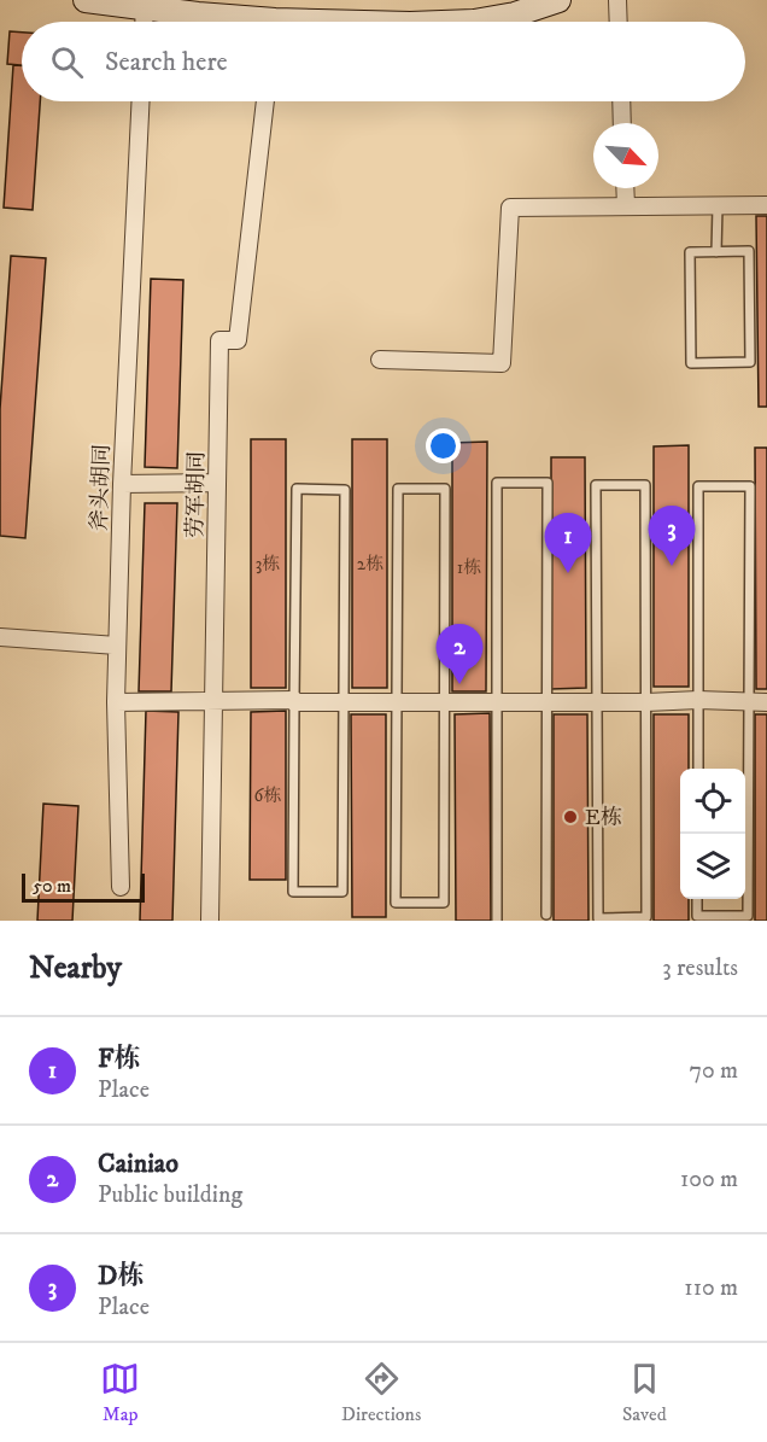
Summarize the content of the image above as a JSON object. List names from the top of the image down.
{
  "streets": {
    "street": ["斧头胡同", "劳军胡同"]
  },
  "places": ["E栋"],
  "house_numbers": [
    "3栋",
    "2栋",
    "1栋",
    "6栋"
  ],
  "scale_bar": "50 m",
  "north": "bottom right",
  "page": {
    "search": "Search here",
    "pins": ["3", "1", "2"],
    "scale": "50 m",
    "heading": ["Nearby", "3 results"],
    "list": [
      {
        "mark": "1",
        "name": "F栋",
        "note": "Place",
        "value": "70 m"
      },
      {
        "mark": "2",
        "name": "Cainiao",
        "note": "Public building",
        "value": "100 m"
      },
      {
        "mark": "3",
        "name": "D栋",
        "note": "Place",
        "value": "110 m"
      }
    ],
    "nav": ["Map", "Directions", "Saved"]
  }
}
